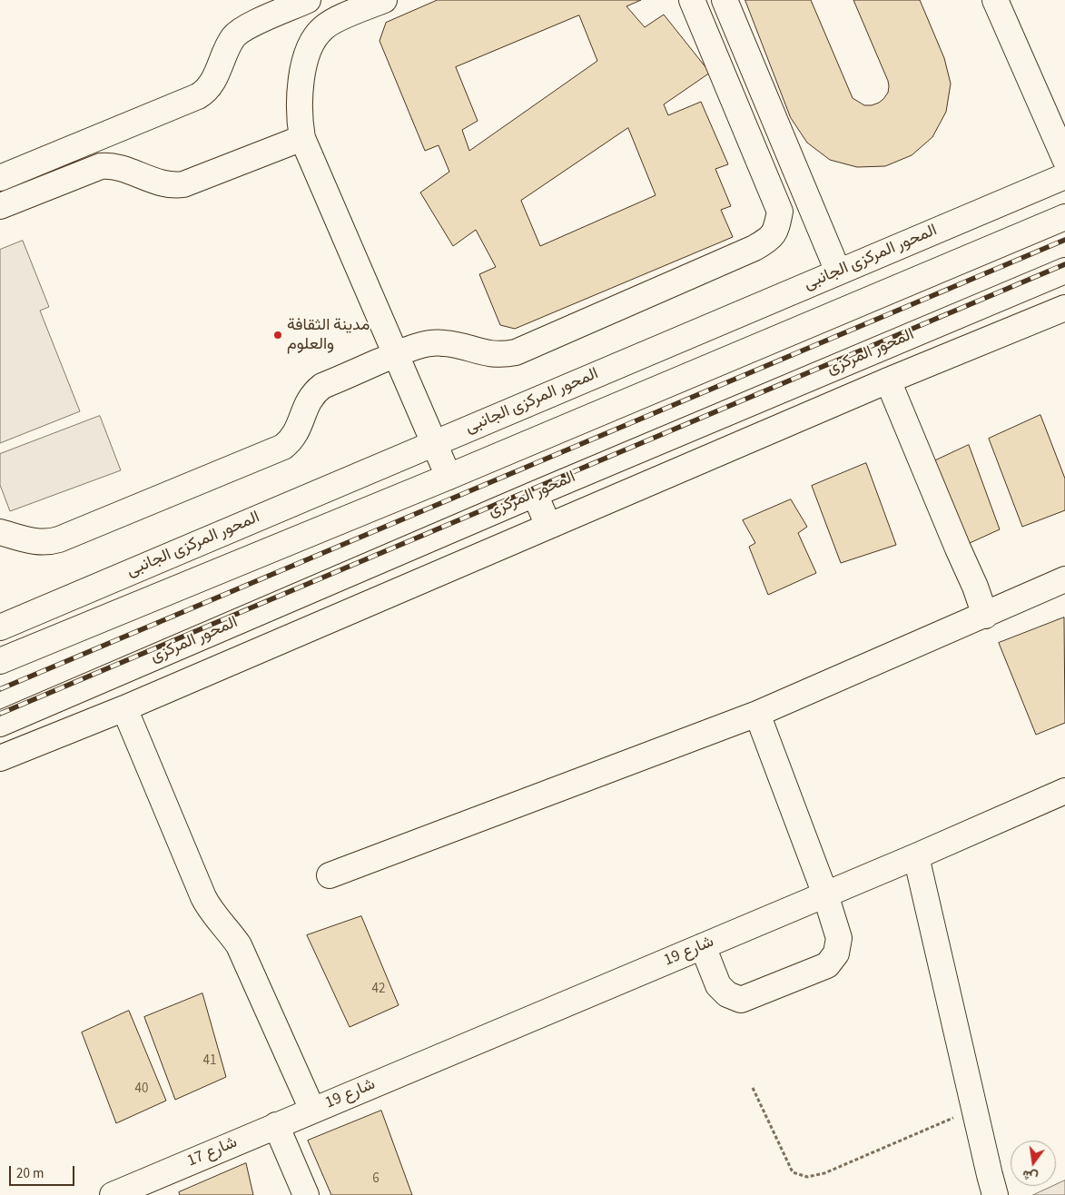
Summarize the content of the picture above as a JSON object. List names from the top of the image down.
{
  "streets": {
    "street": [
      "المحور المركزى الجانبى",
      "المحور المركزى",
      "شارع 19",
      "شارع 17"
    ]
  },
  "crossings": [
    ["شارع 19", "شارع 17"]
  ],
  "places": ["مدينة الثقافة والعلوم"],
  "house_numbers": [
    "42",
    "41",
    "40",
    "6"
  ],
  "scale_bar": "20 m",
  "north": "bottom"
}
